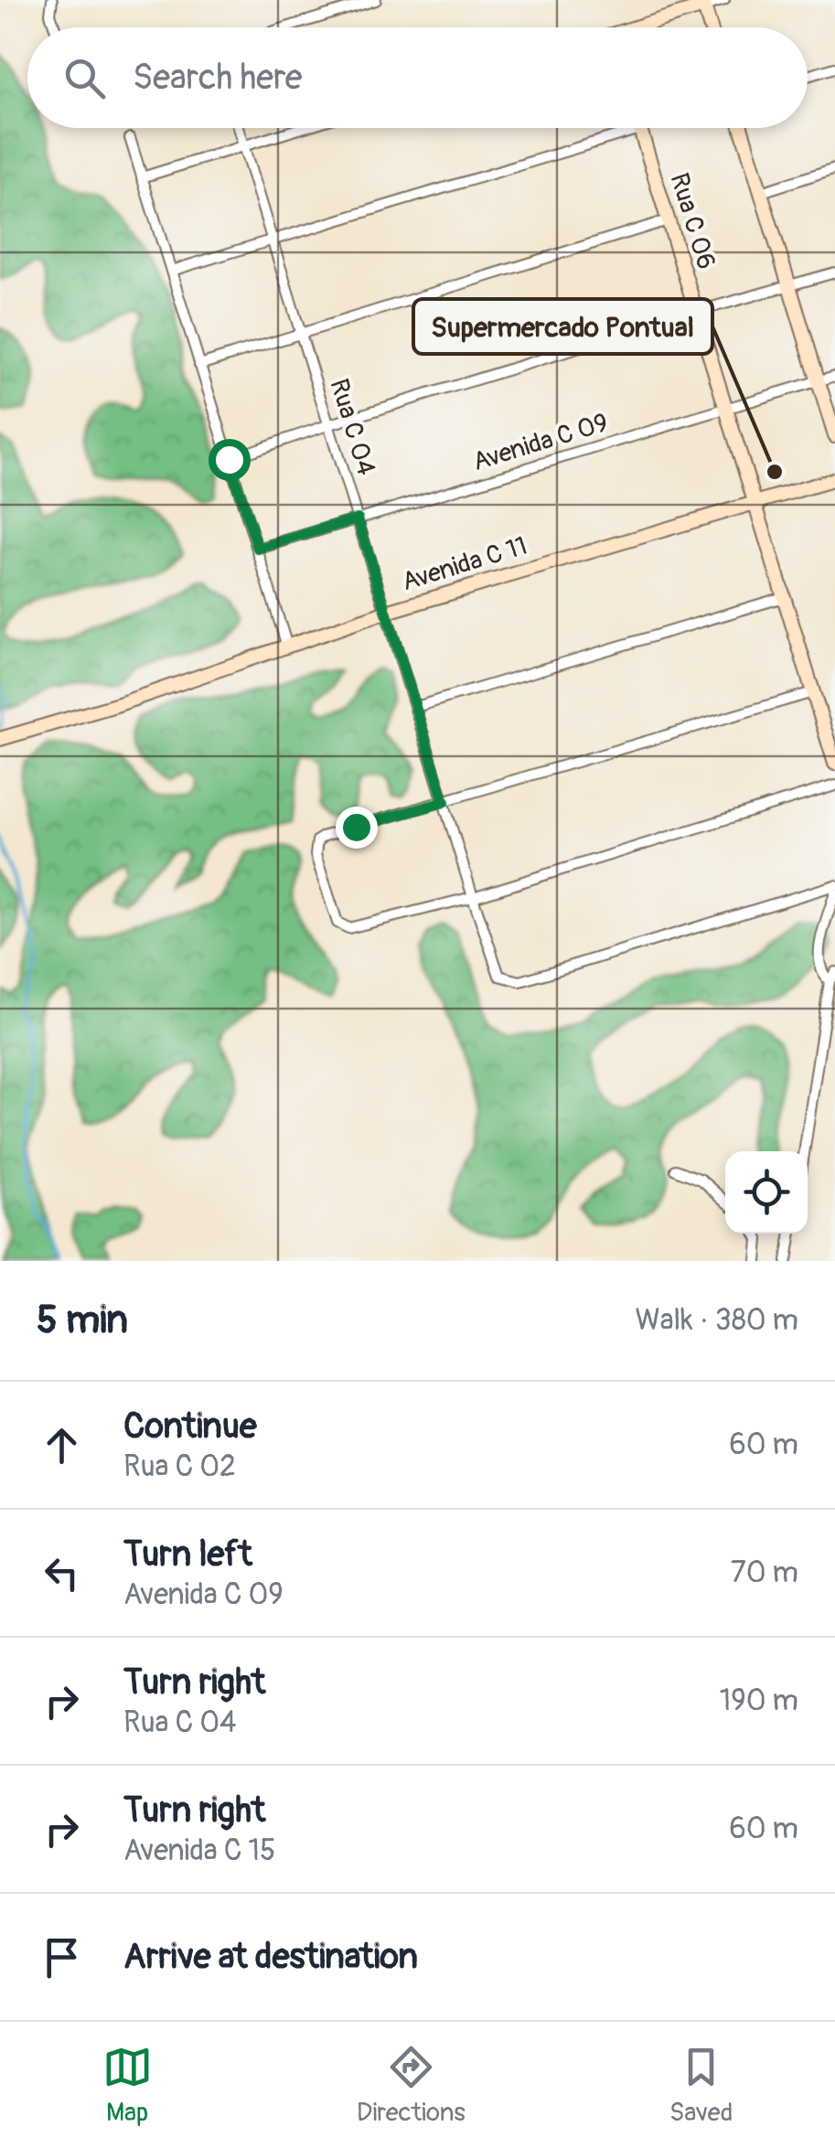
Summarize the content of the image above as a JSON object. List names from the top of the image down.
{
  "streets": {
    "street": [
      "Rua C 06",
      "Rua C 04",
      "Avenida C 09",
      "Avenida C 11"
    ]
  },
  "crossings": [
    ["Rua C 06", "Avenida C 09"],
    ["Rua C 06", "Avenida C 11"],
    ["Rua C 04", "Avenida C 09"],
    ["Rua C 04", "Avenida C 11"]
  ],
  "places": ["Supermercado Pontual"],
  "page": {
    "search": "Search here",
    "heading": ["5 min", "Walk · 380 m"],
    "list": [
      ["Continue", "Rua C 02", "60 m"],
      ["Turn left", "Avenida C 09", "70 m"],
      ["Turn right", "Rua C 04", "190 m"],
      ["Turn right", "Avenida C 15", "60 m"],
      "Arrive at destination"
    ],
    "nav": ["Map", "Directions", "Saved"]
  }
}
